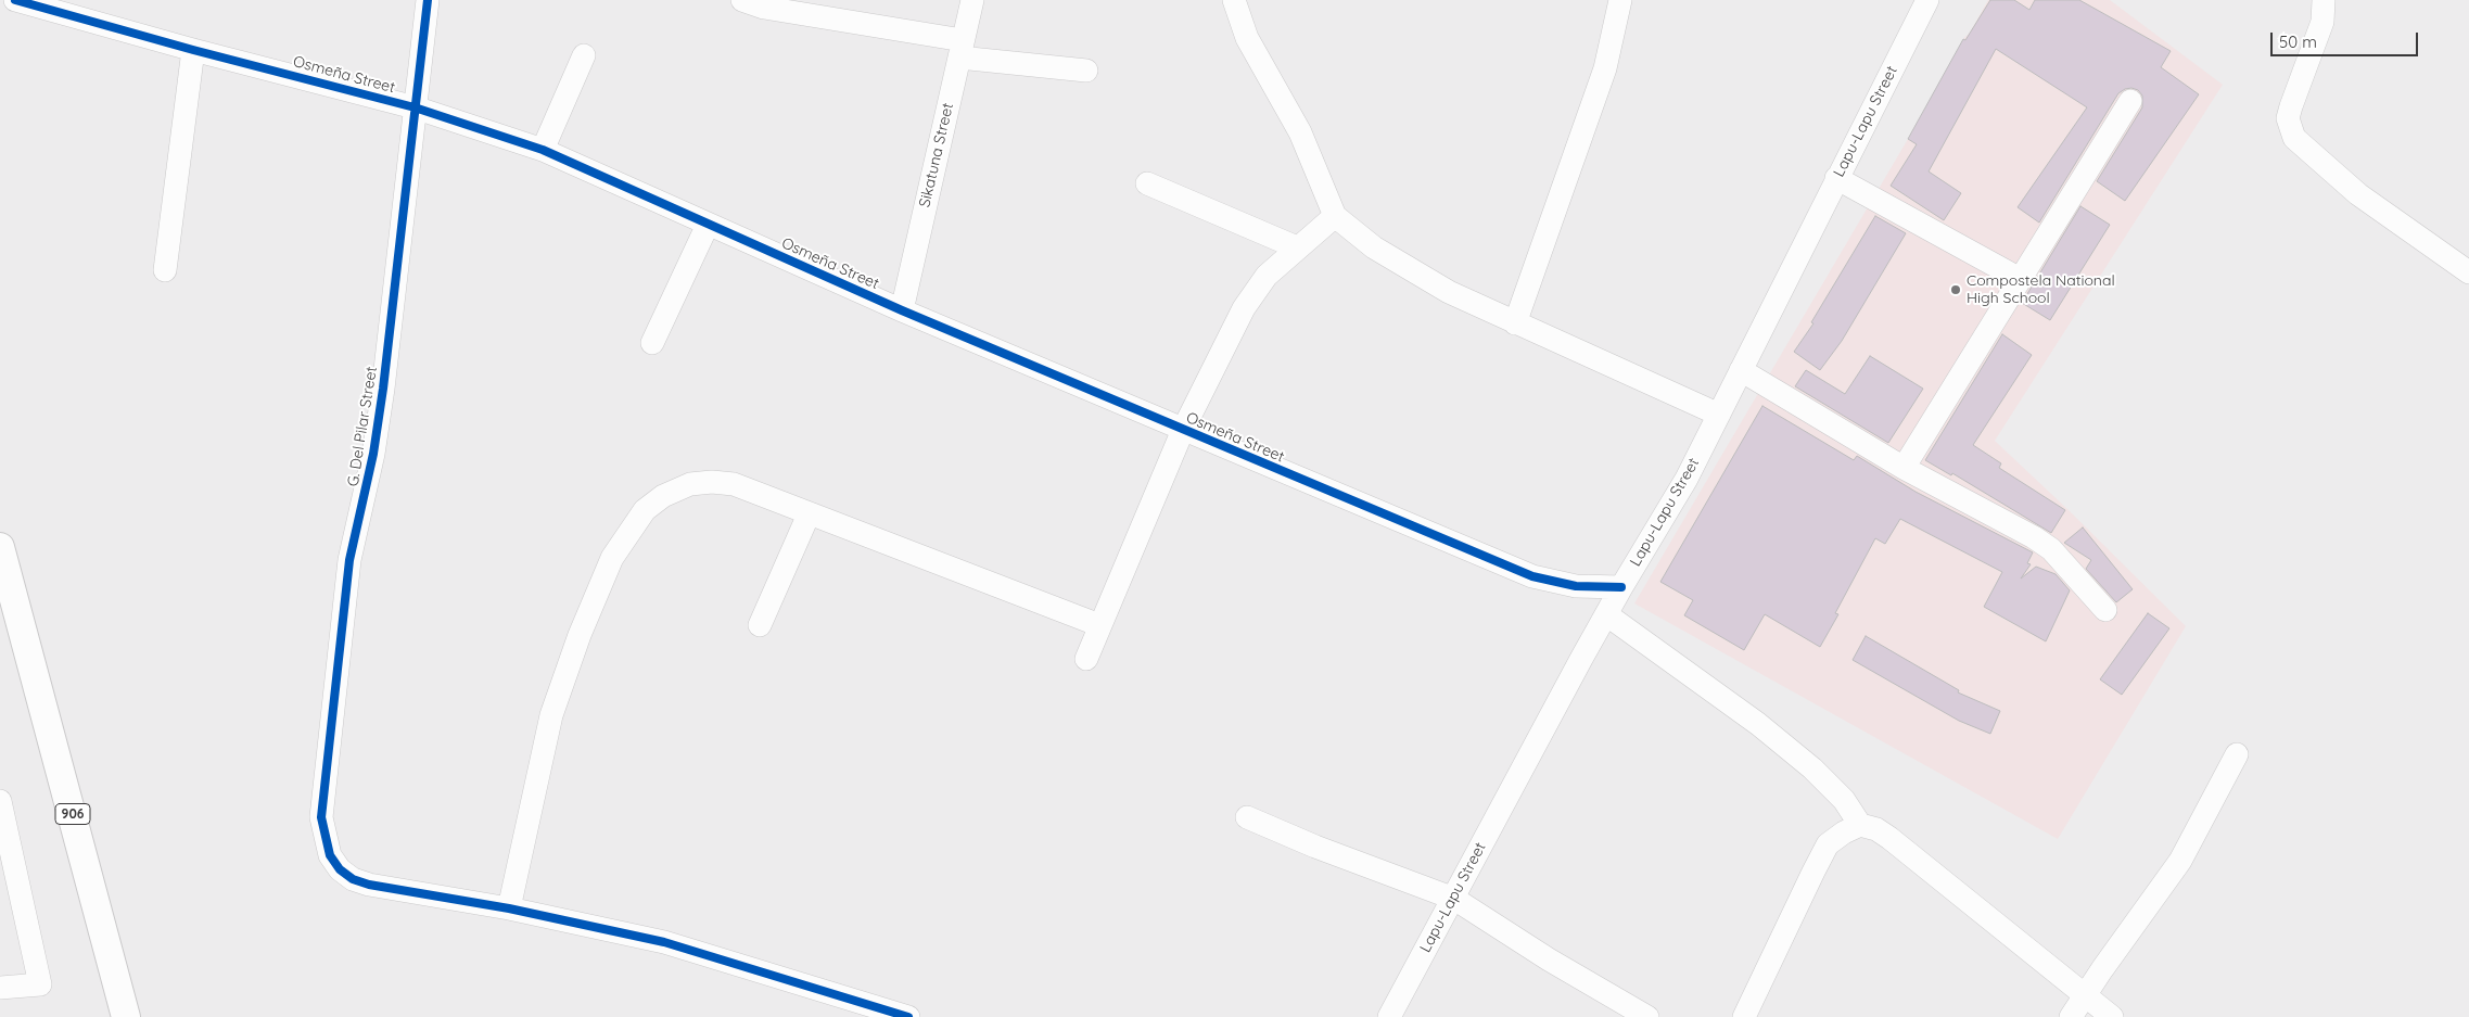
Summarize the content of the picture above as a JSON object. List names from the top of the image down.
{
  "streets": {
    "main road": ["906"],
    "street": [
      "Osmeña Street",
      "Lapu-Lapu Street",
      "Sikatuna Street",
      "G. Del Pilar Street"
    ]
  },
  "crossings": [
    ["Osmeña Street", "Lapu-Lapu Street"],
    ["Osmeña Street", "Sikatuna Street"],
    ["Osmeña Street", "G. Del Pilar Street"]
  ],
  "places": ["Compostela National High School"],
  "scale_bar": "50 m"
}
